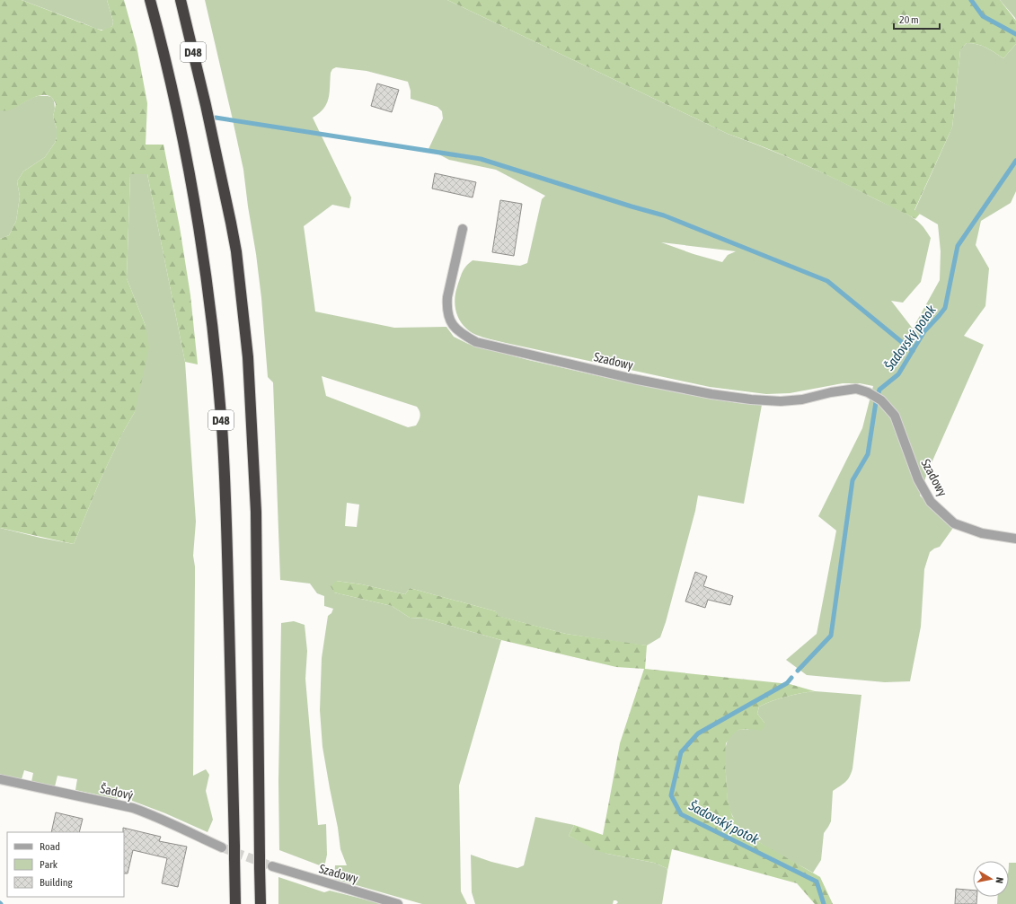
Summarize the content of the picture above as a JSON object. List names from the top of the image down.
{
  "streets": {
    "highway": ["D48"],
    "street": ["Szadowy", "Šadový"]
  },
  "water": ["Šadovský potok"],
  "legend": ["Road", "Park", "Building"],
  "scale_bar": "20 m",
  "north": "right"
}
